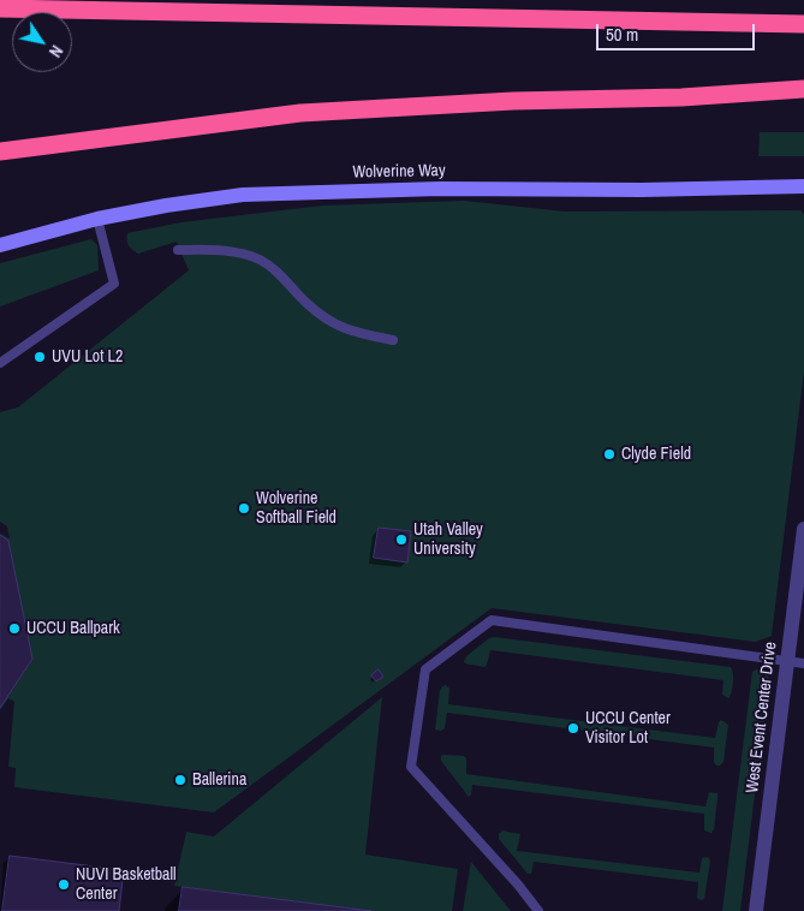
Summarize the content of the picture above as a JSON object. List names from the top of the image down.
{
  "streets": {
    "main road": ["Wolverine Way"],
    "street": ["West Event Center Drive"]
  },
  "places": [
    "UVU Lot L2",
    "Clyde Field",
    "Wolverine Softball Field",
    "Utah Valley University",
    "UCCU Ballpark",
    "UCCU Center Visitor Lot",
    "Ballerina",
    "NUVI Basketball Center"
  ],
  "scale_bar": "50 m",
  "north": "bottom right"
}
